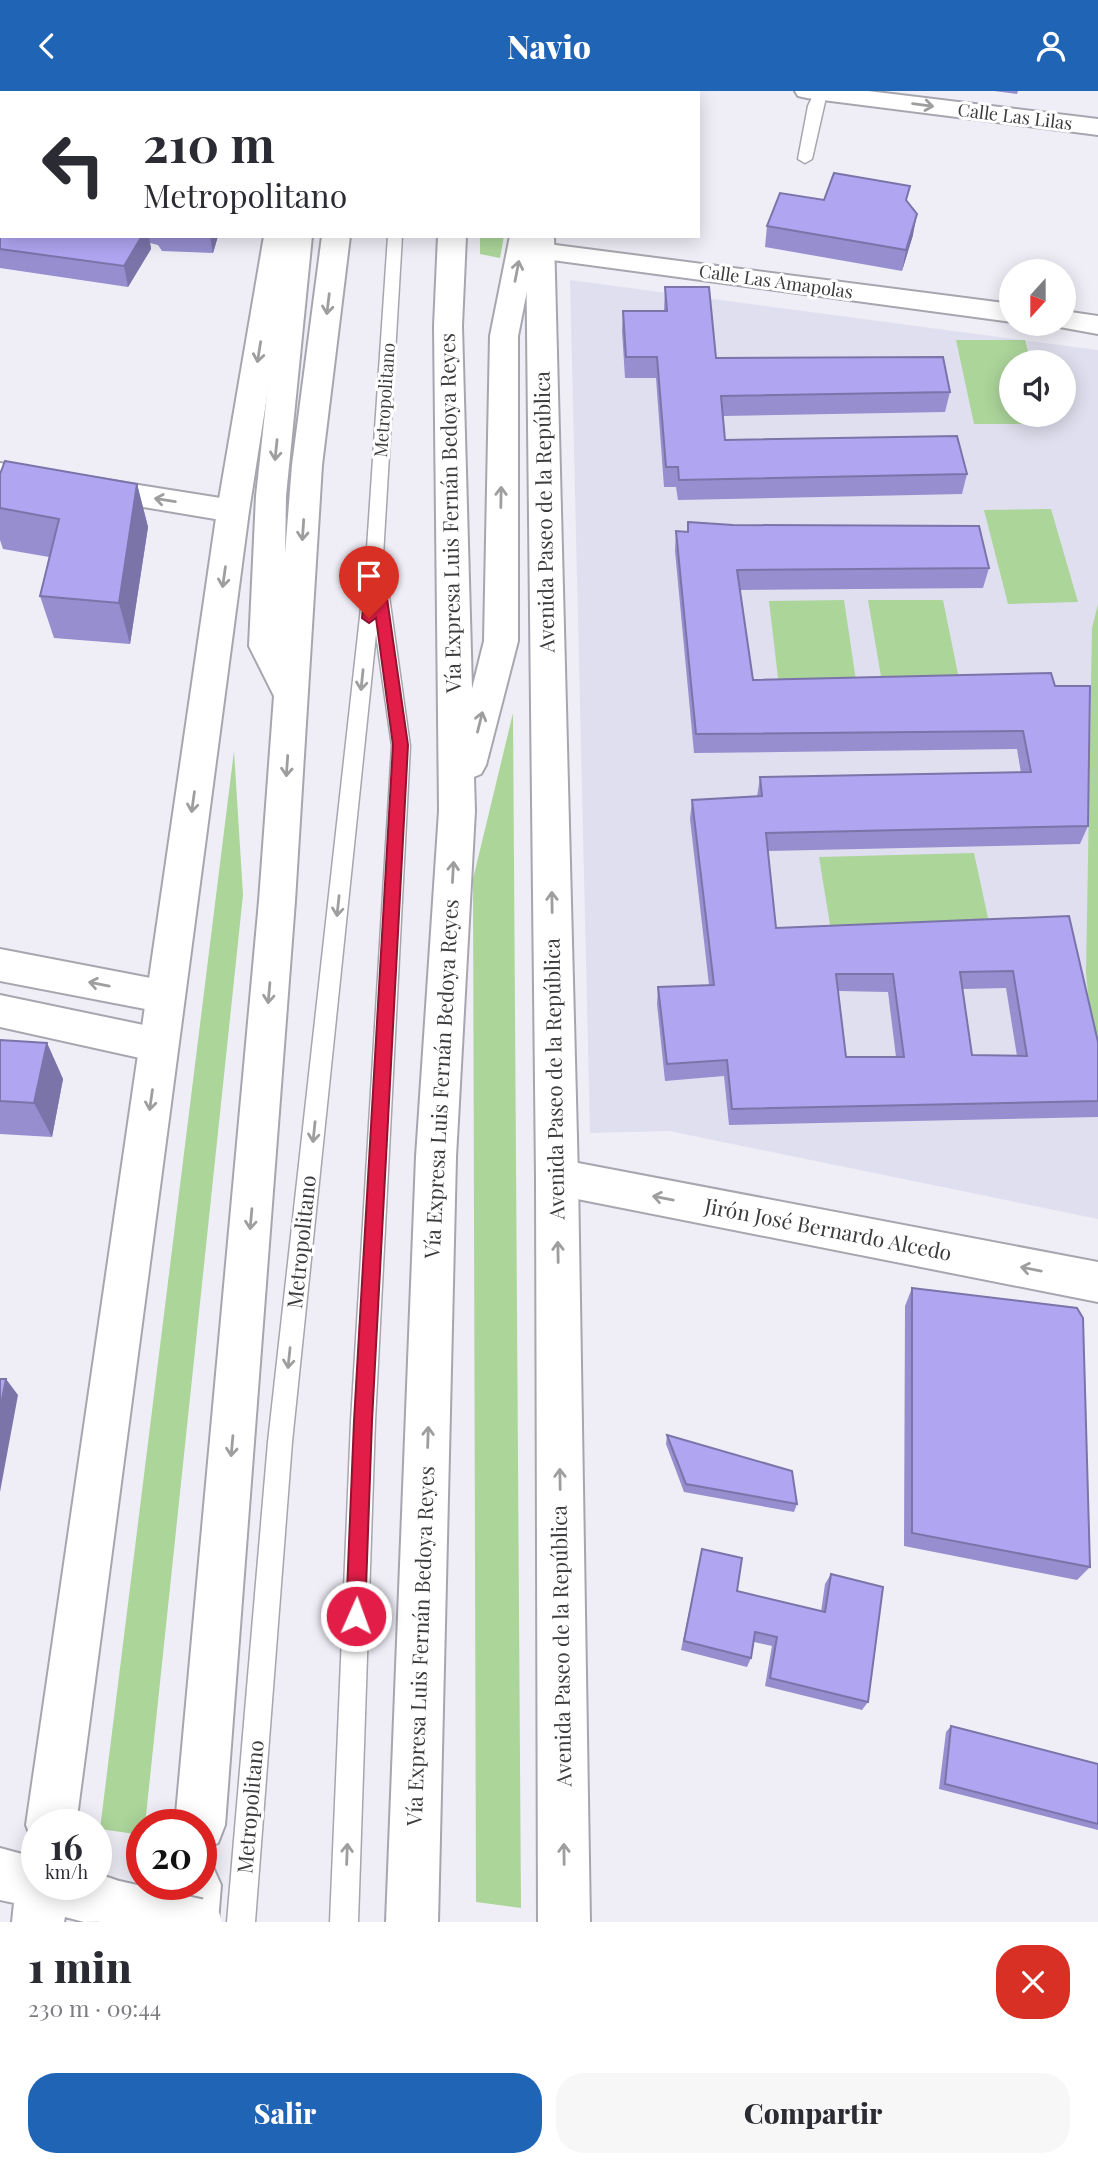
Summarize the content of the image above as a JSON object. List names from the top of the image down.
{
  "streets": {
    "main road": [
      "Calle Las Lilas",
      "Calle Las Amapolas",
      "Avenida Paseo de la República",
      "Vía Expresa Luis Fernán Bedoya Reyes",
      "Jirón José Bernardo Alcedo"
    ],
    "lane": ["Metropolitano"]
  },
  "crossings": [
    ["Calle Las Amapolas", "Avenida Paseo de la República"],
    ["Avenida Paseo de la República", "Jirón José Bernardo Alcedo"]
  ],
  "one_way": ["Calle Las Lilas", "Jirón José Bernardo Alcedo"],
  "north": "bottom",
  "page": {
    "header": "Navio",
    "turn": ["210 m", "Metropolitano"],
    "speed": "16 km/h",
    "limit": "20",
    "heading": ["1 min", "230 m · 09:44"],
    "buttons": ["Salir", "Compartir"]
  }
}
